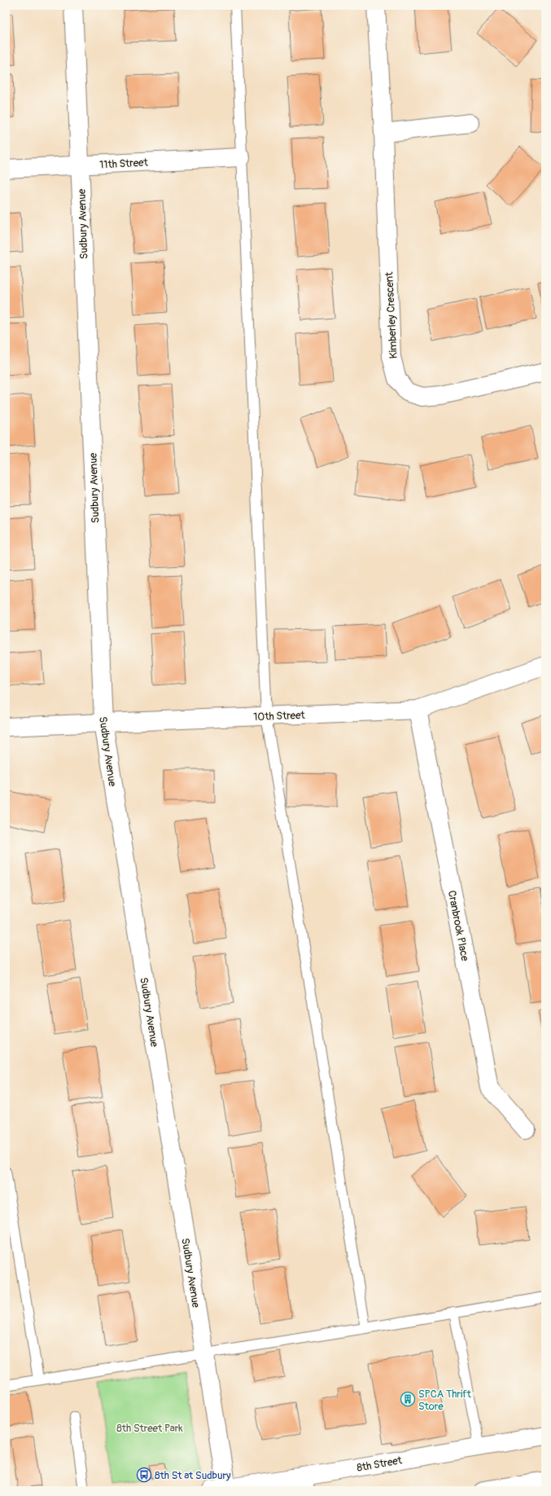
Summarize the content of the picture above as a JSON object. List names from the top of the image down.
{
  "streets": {
    "street": [
      "11th Street",
      "Sudbury Avenue",
      "Kimberley Crescent",
      "10th Street",
      "Cranbrook Place",
      "8th Street"
    ]
  },
  "crossings": [
    ["11th Street", "Sudbury Avenue"],
    ["Sudbury Avenue", "10th Street"],
    ["Sudbury Avenue", "8th Street"],
    ["10th Street", "Cranbrook Place"]
  ],
  "parks": ["8th Street Park"],
  "places": {
    "building": ["SPCA Thrift Store"],
    "bus stop": ["8th St at Sudbury"]
  }
}
